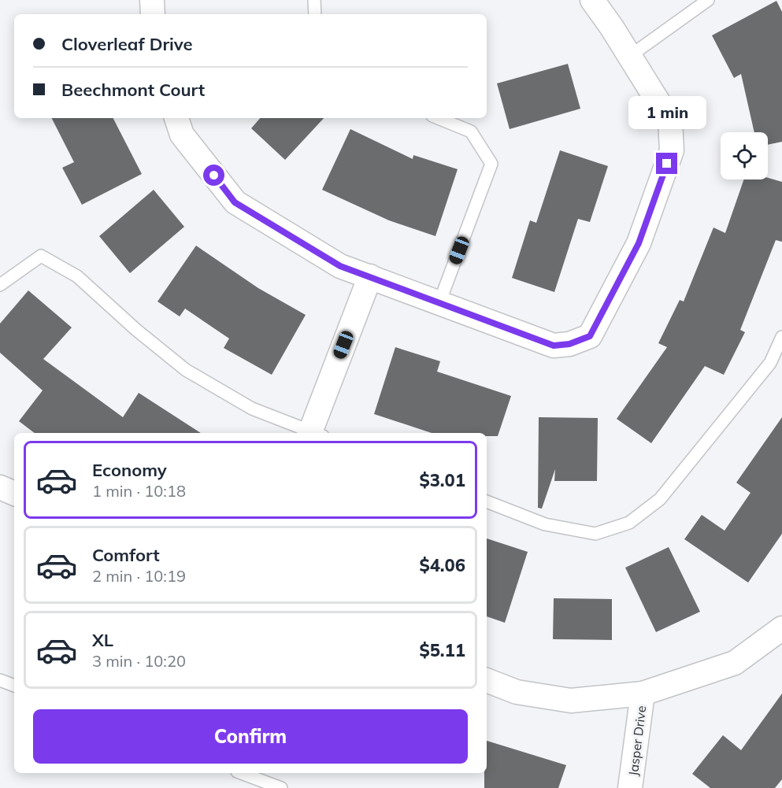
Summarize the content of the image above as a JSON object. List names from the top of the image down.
{
  "streets": {
    "street": ["Jasper Drive"]
  },
  "page": {
    "banner": ["Cloverleaf Drive", "Beechmont Court"],
    "bubble": "1 min",
    "list": [
      {
        "name": "Economy",
        "note": "1 min · 10:18",
        "value": "$3.01"
      },
      {
        "name": "Comfort",
        "note": "2 min · 10:19",
        "value": "$4.06"
      },
      {
        "name": "XL",
        "note": "3 min · 10:20",
        "value": "$5.11"
      }
    ],
    "buttons": "Confirm"
  }
}
